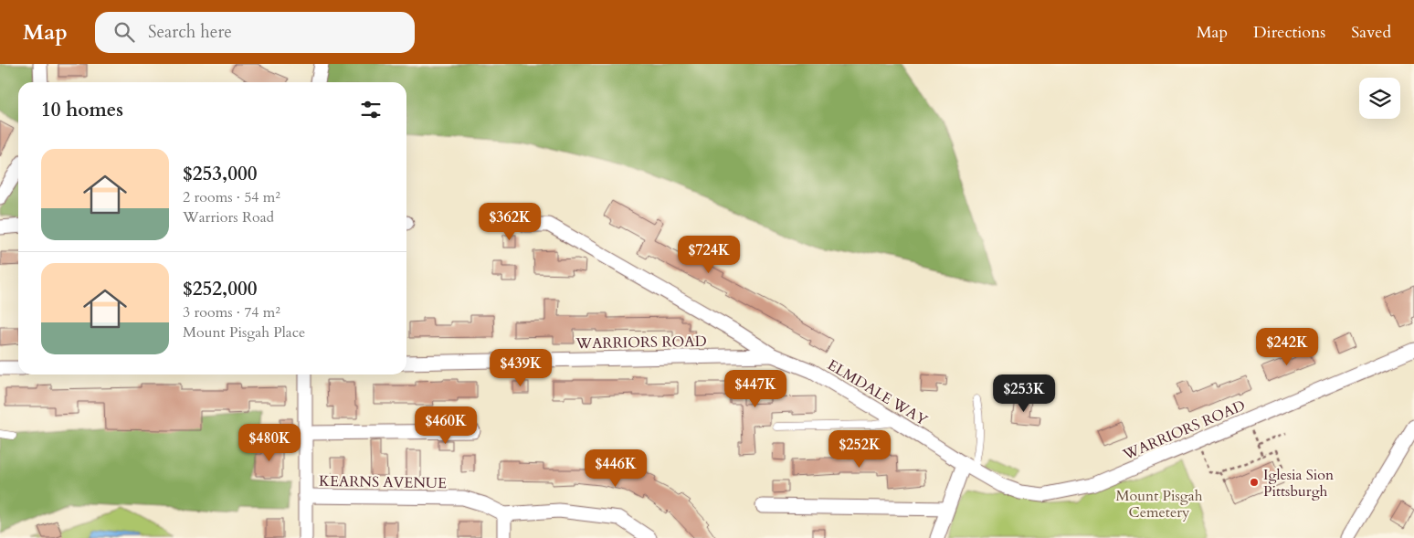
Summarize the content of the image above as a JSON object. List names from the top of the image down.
{
  "streets": {
    "street": ["WARRIORS ROAD", "ELMDALE WAY", "KEARNS AVENUE"]
  },
  "crossings": [
    ["WARRIORS ROAD", "ELMDALE WAY"]
  ],
  "parks": ["Mount Pisgah Cemetery"],
  "places": ["Iglesia Sion Pittsburgh"],
  "page": {
    "header": "Map",
    "search": "Search here",
    "nav": ["Map", "Directions", "Saved"],
    "heading": "10 homes",
    "list": [
      {
        "name": "$253,000",
        "note": "2 rooms · 54 m² · Warriors Road"
      },
      {
        "name": "$252,000",
        "note": "3 rooms · 74 m² · Mount Pisgah Place"
      }
    ],
    "price": [
      "$362K",
      "$724K",
      "$242K",
      "$439K",
      "$447K",
      "$253K",
      "$460K",
      "$480K",
      "$252K",
      "$446K"
    ]
  }
}
